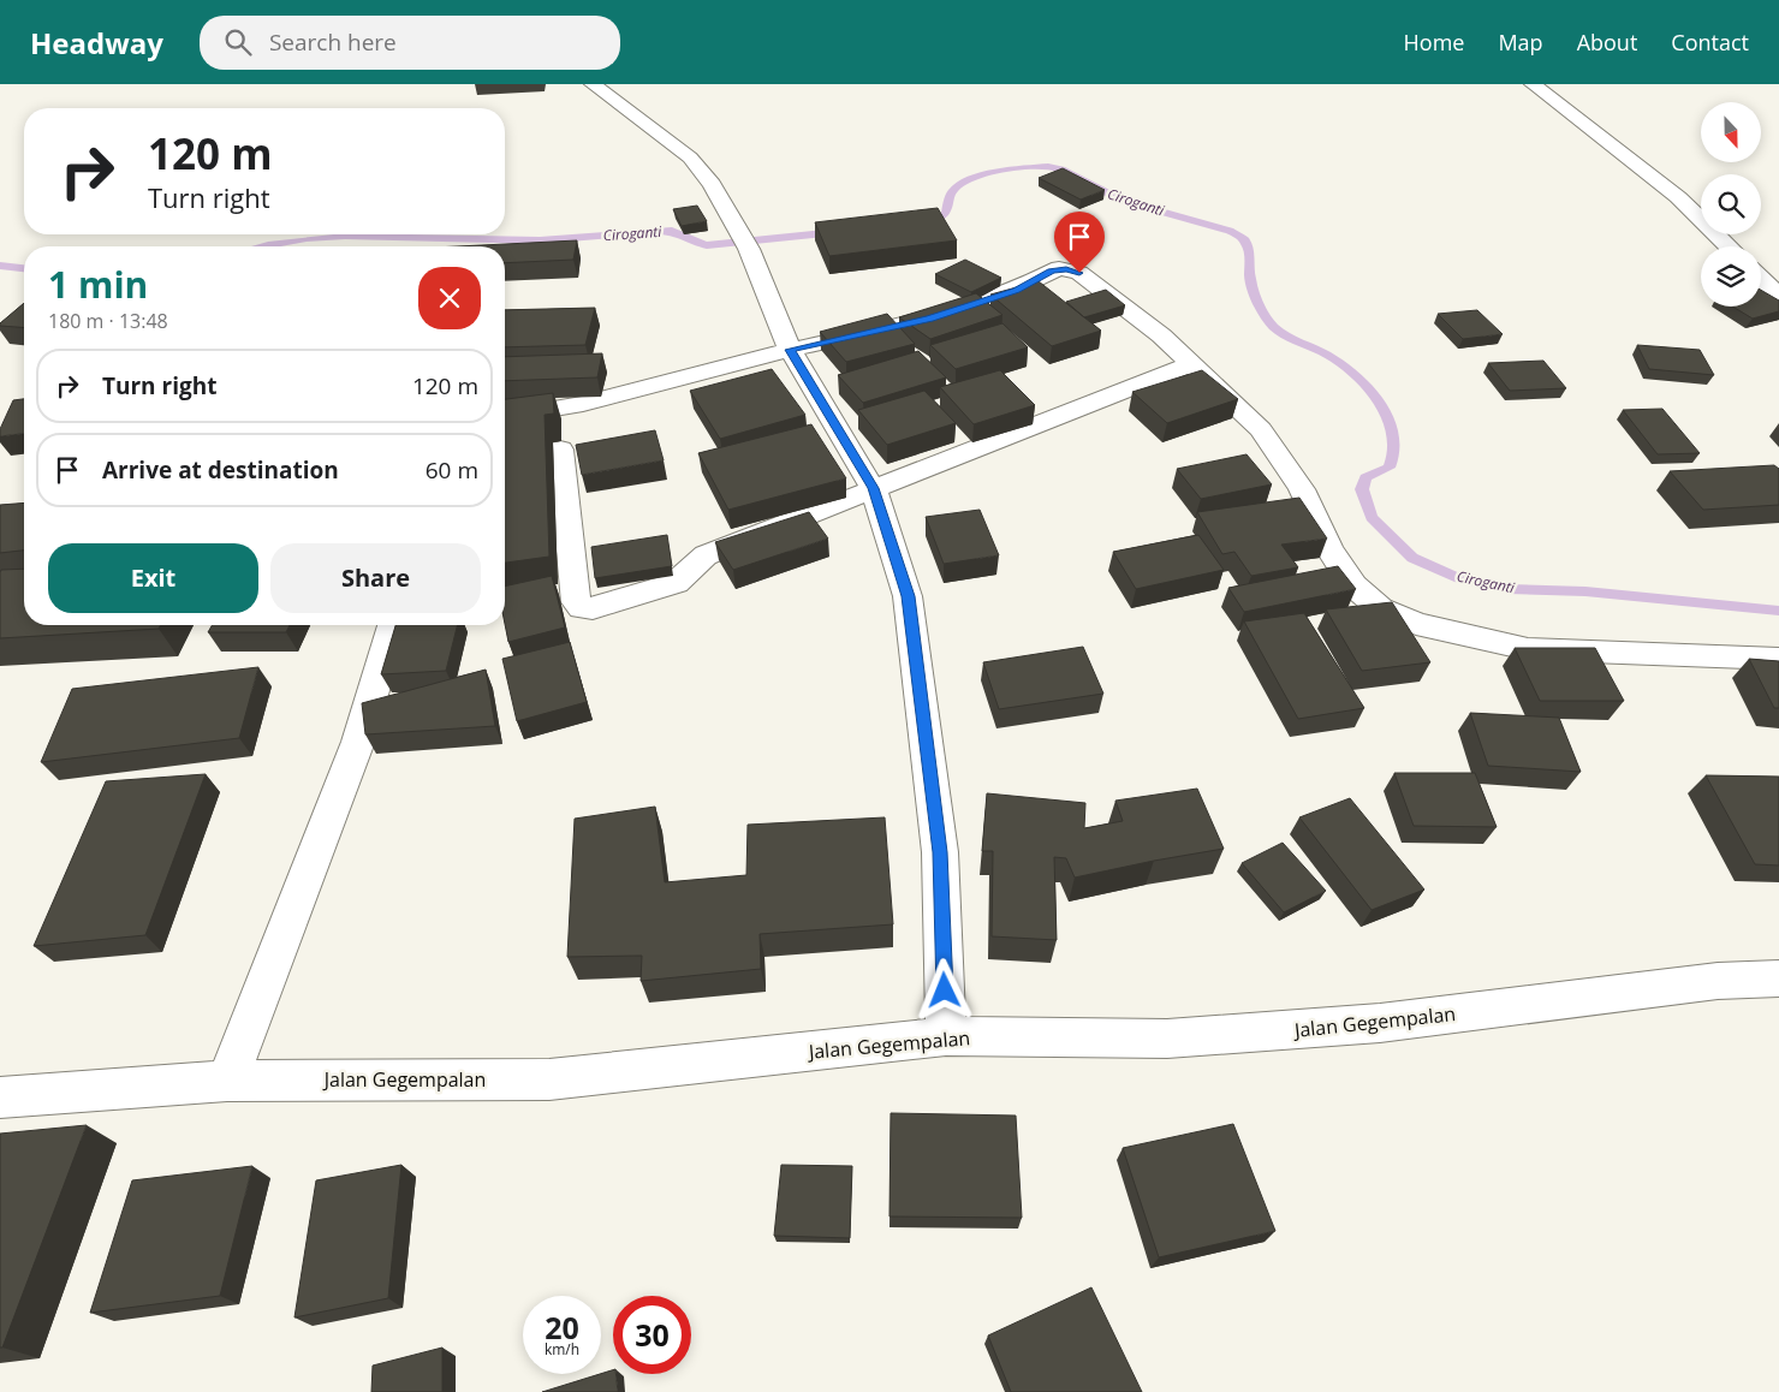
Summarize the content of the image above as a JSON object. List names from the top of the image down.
{
  "streets": {
    "street": ["Jalan Gegempalan"]
  },
  "water": ["Ciroganti"],
  "north": "bottom",
  "page": {
    "header": "Headway",
    "search": "Search here",
    "nav": [
      "Home",
      "Map",
      "About",
      "Contact"
    ],
    "turn": ["120 m", "Turn right"],
    "heading": ["1 min", "180 m · 13:48"],
    "list": [
      {
        "name": "Turn right",
        "value": "120 m"
      },
      {
        "name": "Arrive at destination",
        "value": "60 m"
      }
    ],
    "buttons": ["Exit", "Share"],
    "speed": "20 km/h",
    "limit": "30"
  }
}
